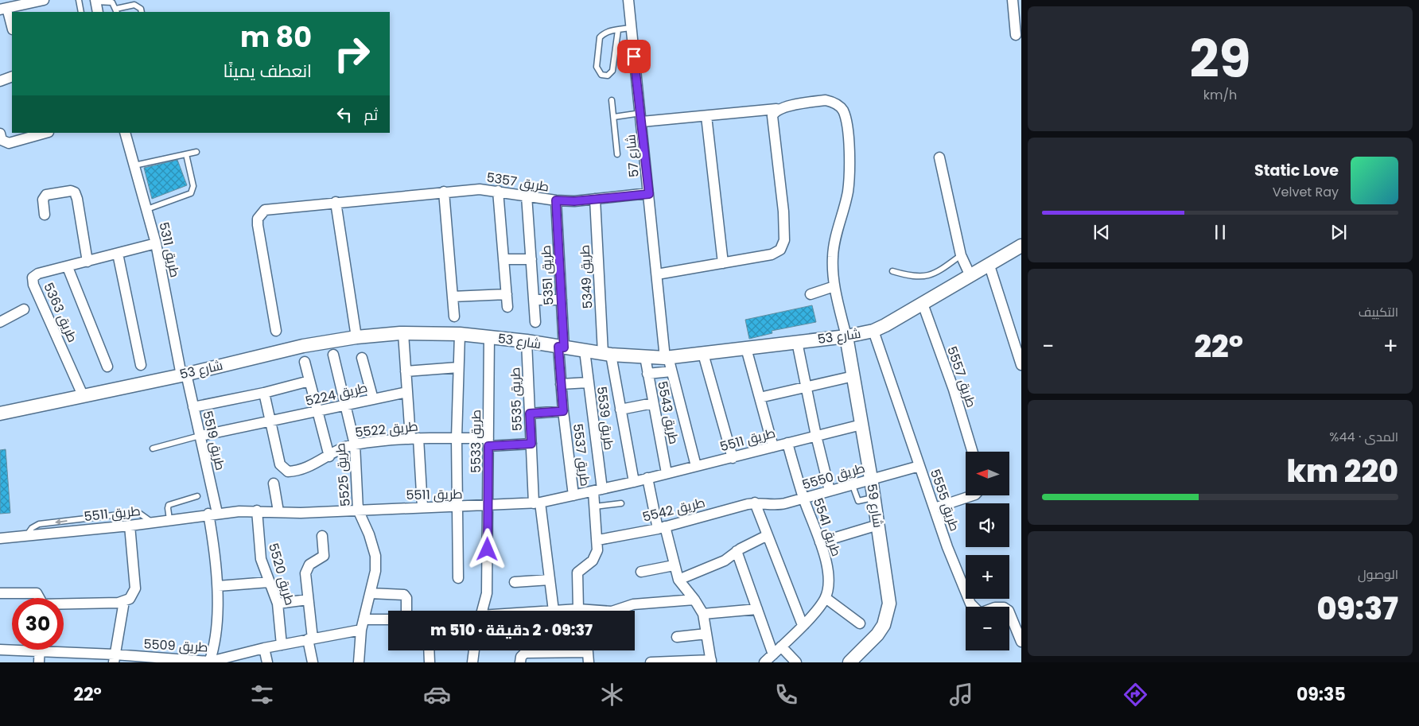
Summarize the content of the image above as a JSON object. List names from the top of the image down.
{
  "streets": {
    "street": [
      "شارع 57",
      "طريق 5357",
      "طريق 5311",
      "طريق 5351",
      "طريق 5349",
      "طريق 5363",
      "شارع 53",
      "طريق 5557",
      "طريق 5224",
      "طريق 5535",
      "طريق 5543",
      "طريق 5539",
      "طريق 5522",
      "طريق 5511",
      "طريق 5519",
      "طريق 5533",
      "طريق 5537",
      "طريق 5525",
      "طريق 5550",
      "طريق 5555",
      "شارع 59",
      "طريق 5542",
      "طريق 5541",
      "طريق 5520",
      "طريق 5509"
    ]
  },
  "crossings": [
    ["شارع 57", "طريق 5357"],
    ["شارع 57", "شارع 53"],
    ["شارع 57", "طريق 5511"],
    ["طريق 5357", "طريق 5351"],
    ["طريق 5357", "طريق 5349"],
    ["طريق 5311", "طريق 5363"],
    ["طريق 5311", "شارع 53"],
    ["طريق 5311", "طريق 5519"],
    ["طريق 5351", "شارع 53"],
    ["طريق 5351", "طريق 5537"],
    ["طريق 5349", "شارع 53"],
    ["طريق 5363", "شارع 53"],
    ["شارع 53", "طريق 5557"],
    ["شارع 53", "طريق 5535"],
    ["شارع 53", "طريق 5543"],
    ["شارع 53", "طريق 5539"],
    ["شارع 53", "طريق 5519"],
    ["شارع 53", "طريق 5533"],
    ["شارع 53", "طريق 5537"],
    ["شارع 53", "طريق 5555"],
    ["شارع 53", "شارع 59"],
    ["طريق 5224", "طريق 5522"],
    ["طريق 5224", "طريق 5519"],
    ["طريق 5224", "طريق 5525"],
    ["طريق 5535", "طريق 5522"],
    ["طريق 5535", "طريق 5511"],
    ["طريق 5543", "طريق 5511"],
    ["طريق 5539", "طريق 5511"],
    ["طريق 5522", "طريق 5533"],
    ["طريق 5522", "طريق 5525"],
    ["طريق 5511", "طريق 5519"],
    ["طريق 5511", "طريق 5533"],
    ["طريق 5511", "طريق 5537"],
    ["طريق 5511", "طريق 5525"],
    ["طريق 5511", "شارع 59"],
    ["طريق 5511", "طريق 5541"],
    ["طريق 5511", "طريق 5520"],
    ["طريق 5519", "طريق 5509"],
    ["طريق 5525", "طريق 5509"],
    ["طريق 5550", "طريق 5555"],
    ["طريق 5550", "شارع 59"],
    ["طريق 5550", "طريق 5542"],
    ["طريق 5550", "طريق 5541"],
    ["طريق 5520", "طريق 5509"]
  ],
  "north": "left",
  "page": {
    "tile": [
      ["29", "km/h"],
      "التكييف",
      ["المدى · 44%", "220 km"],
      ["الوصول", "09:37"]
    ],
    "turn": ["80 m", "انعطف يمينًا"],
    "then": "ثم",
    "song": ["Static Love", "Velvet Ray"],
    "heat": ["−", "22°", "+"],
    "map_buttons": ["+", "−"],
    "limit": "30",
    "trip": "09:37 · 2 دقيقة · 510 m",
    "tabs": ["09:35", "22°"]
  }
}
